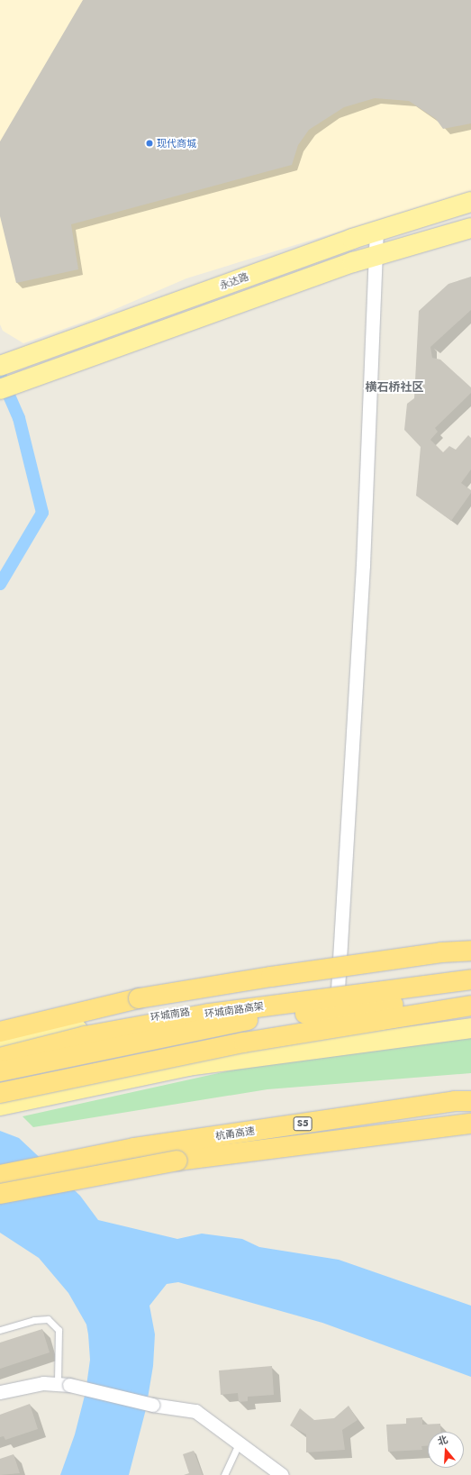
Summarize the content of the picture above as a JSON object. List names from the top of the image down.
{
  "streets": {
    "highway": ["环城南路高架", "S5", "杭甬高速"],
    "main road": ["永达路", "环城南路"]
  },
  "districts": ["横石桥社区"],
  "places": ["现代商城"],
  "north": "top"
}
